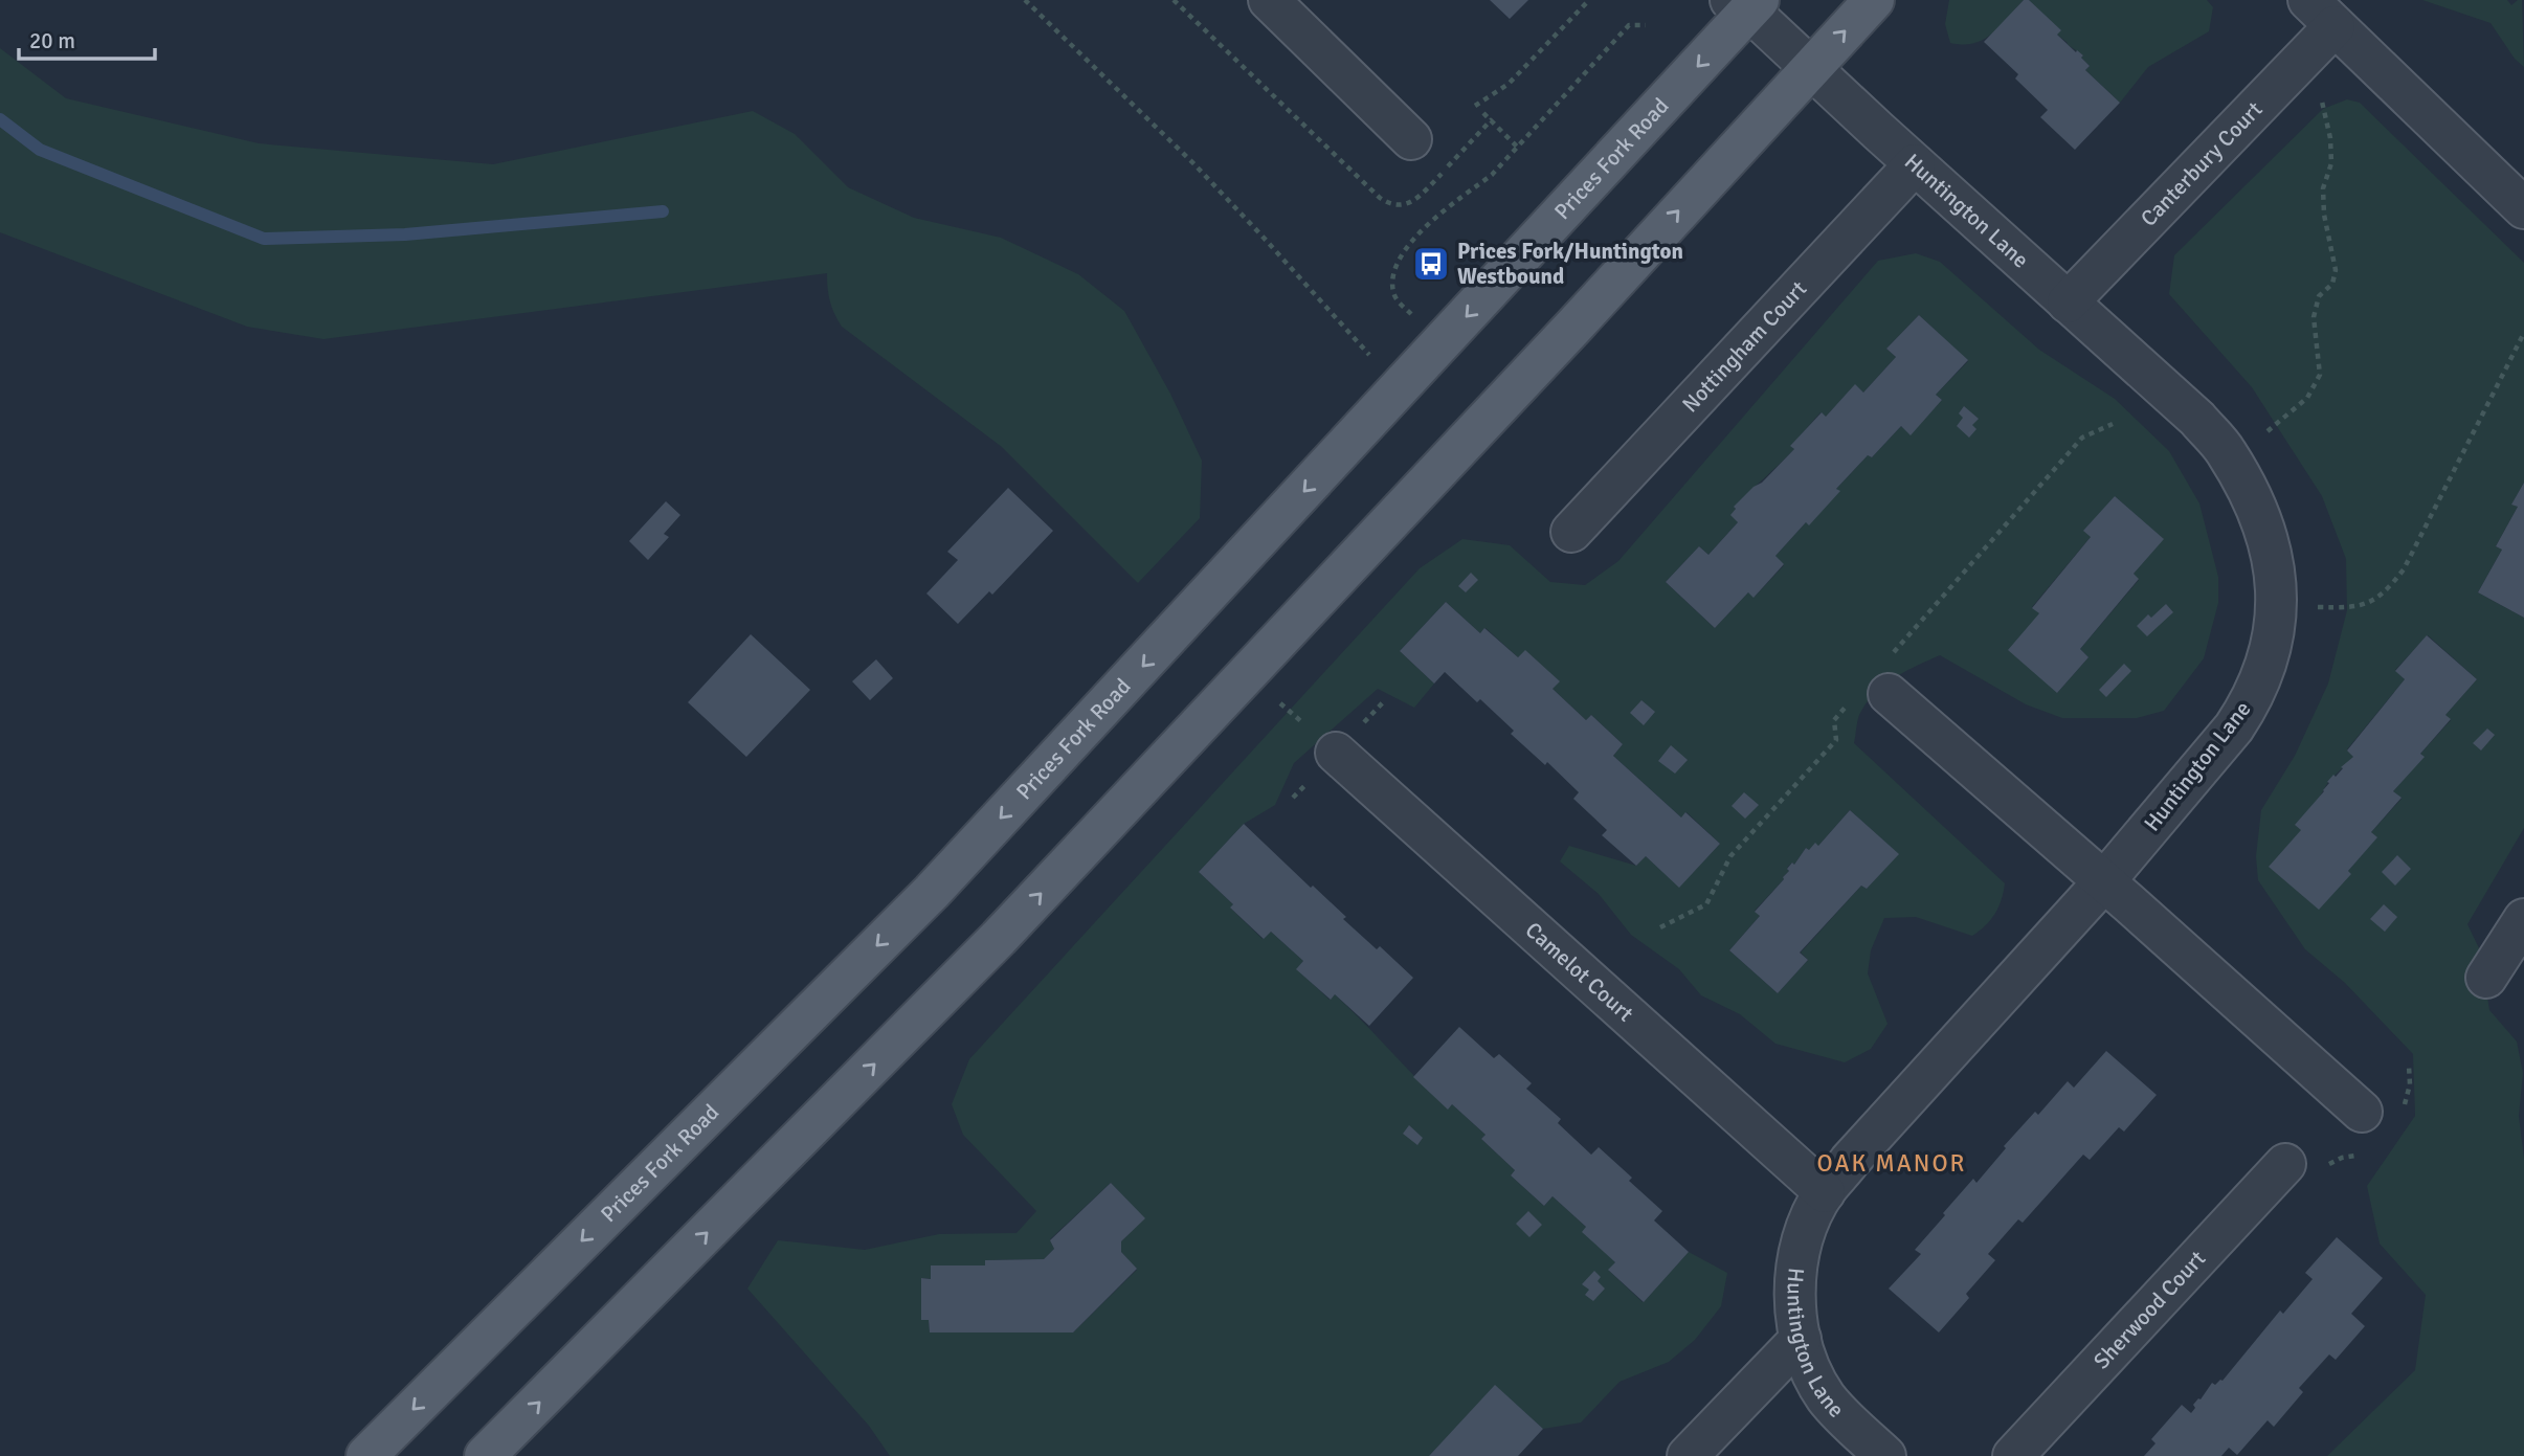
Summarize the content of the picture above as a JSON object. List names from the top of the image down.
{
  "streets": {
    "main road": ["Prices Fork Road"],
    "street": [
      "Canterbury Court",
      "Huntington Lane",
      "Nottingham Court",
      "Camelot Court",
      "Sherwood Court"
    ]
  },
  "crossings": [
    ["Prices Fork Road", "Huntington Lane"],
    ["Canterbury Court", "Huntington Lane"],
    ["Huntington Lane", "Nottingham Court"],
    ["Huntington Lane", "Camelot Court"]
  ],
  "districts": ["OAK MANOR"],
  "places": {
    "bus stop": ["Prices Fork/Huntington Westbound"]
  },
  "scale_bar": "20 m"
}
